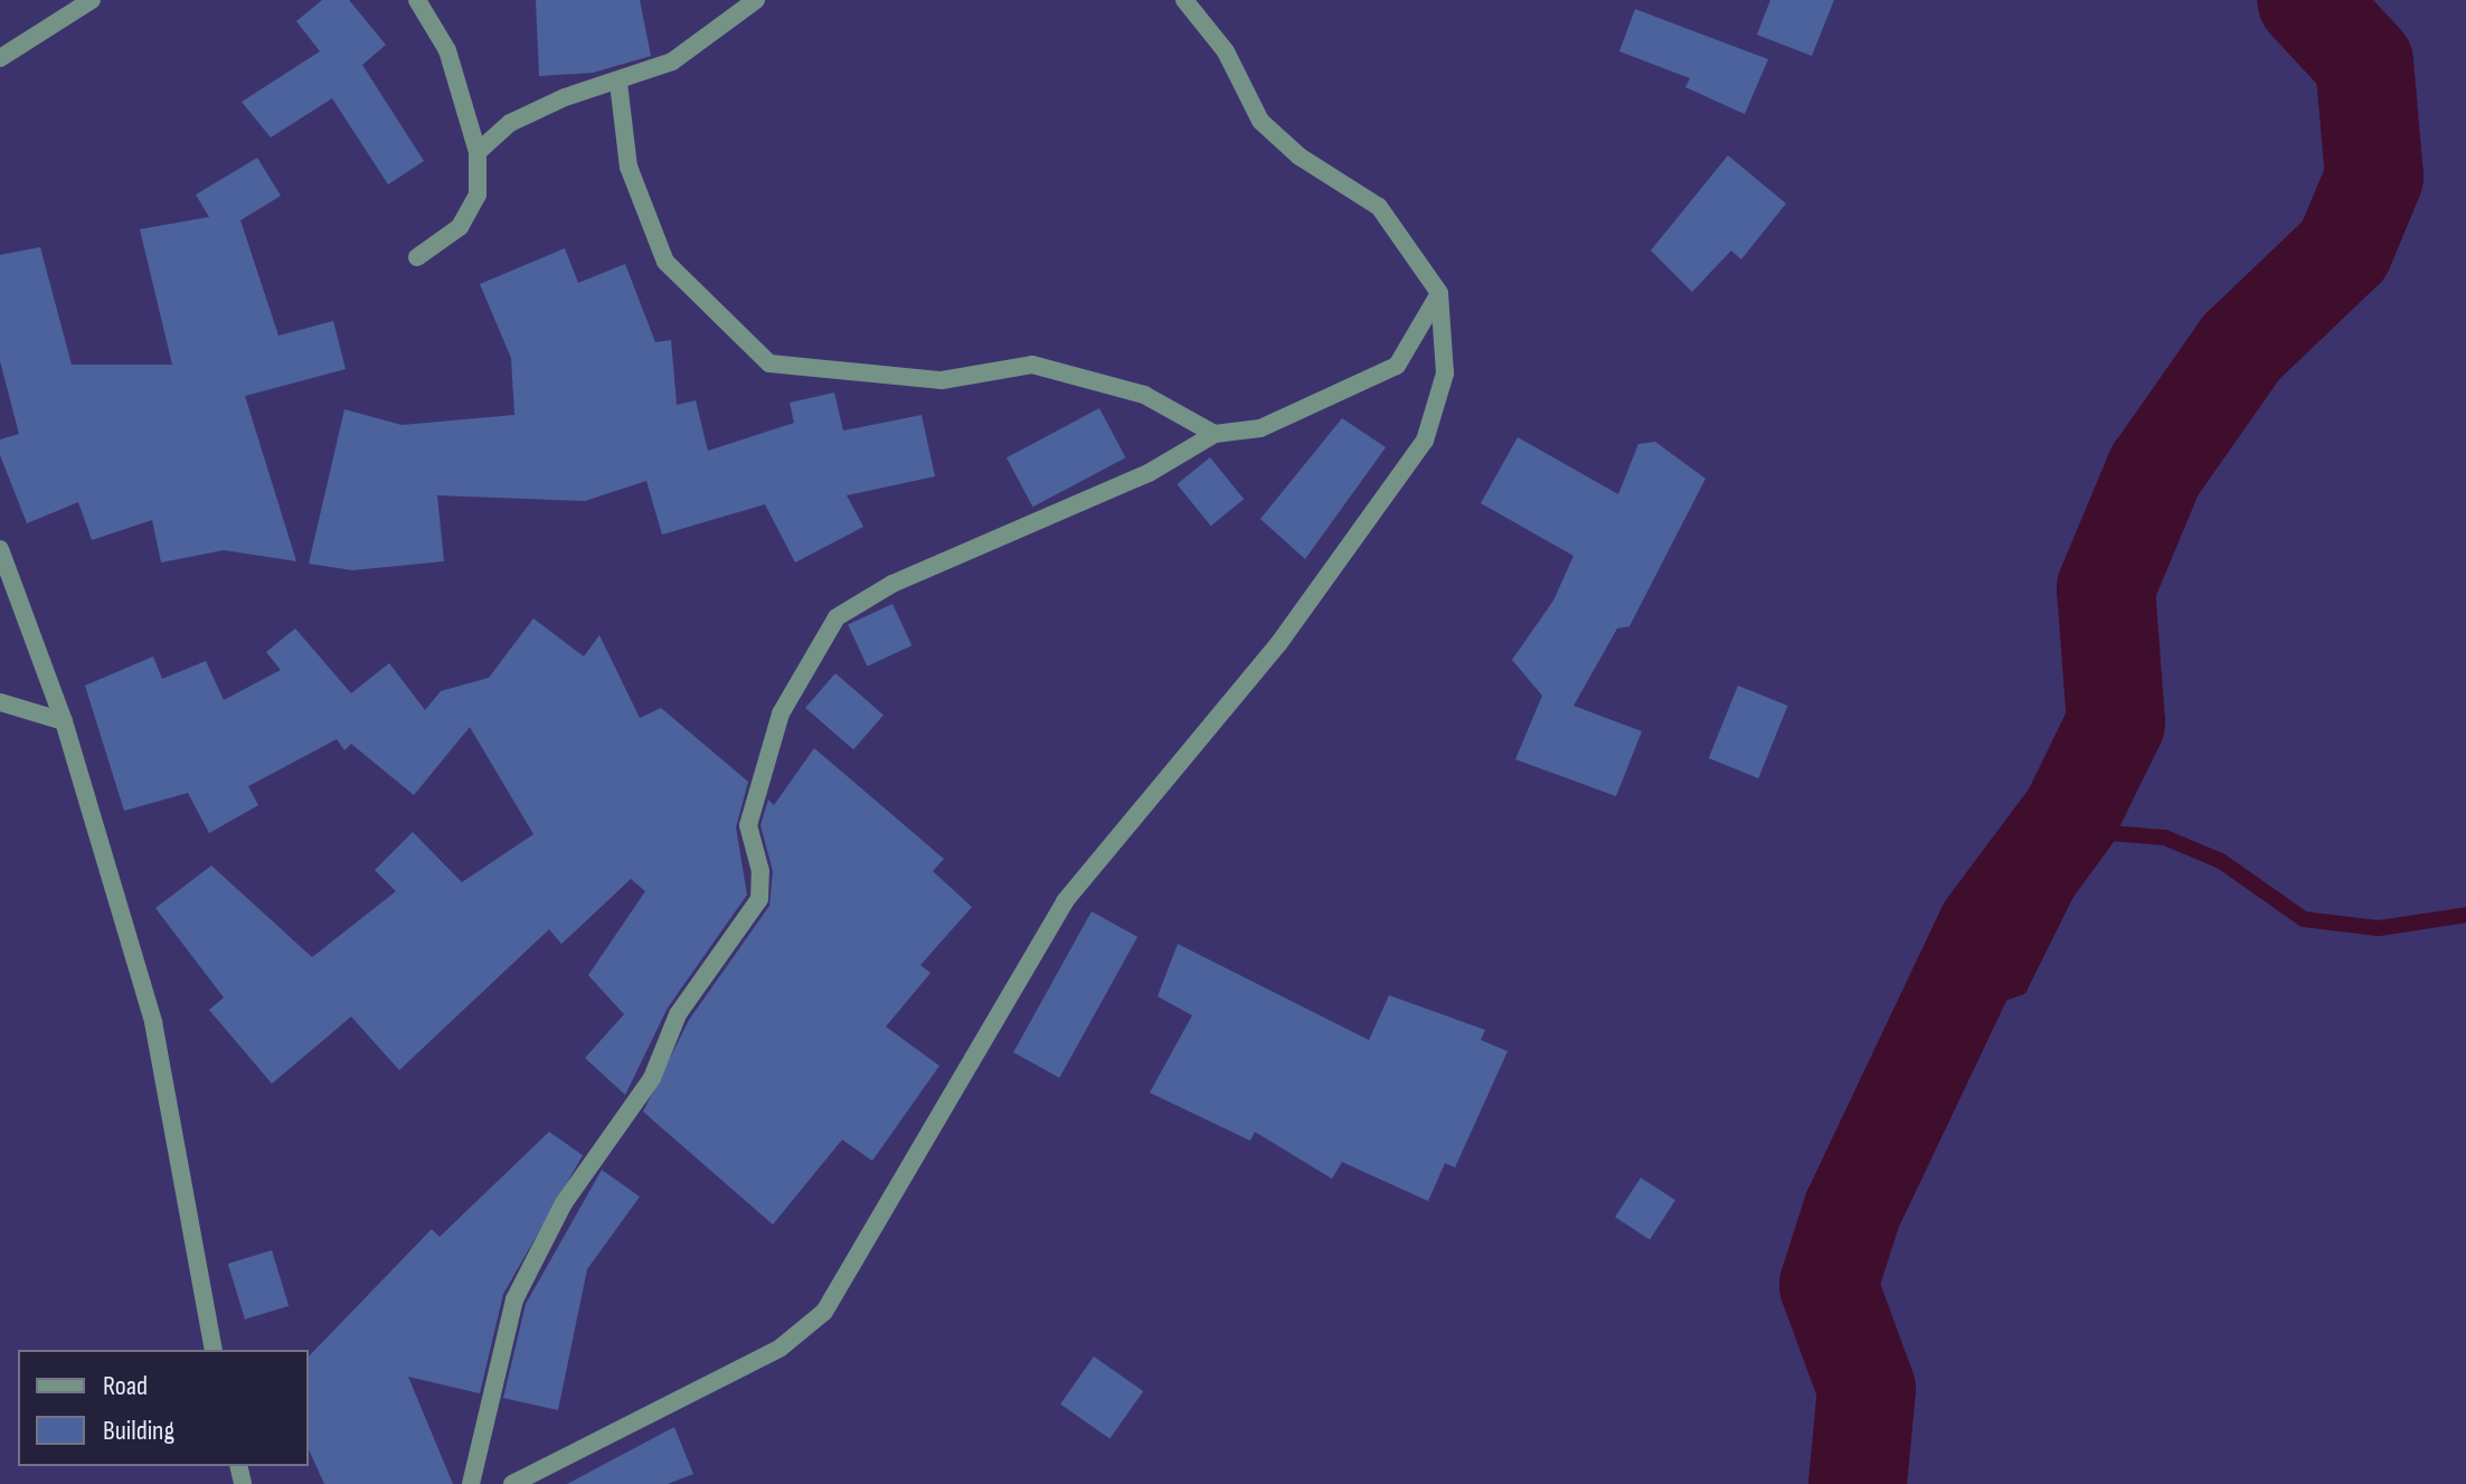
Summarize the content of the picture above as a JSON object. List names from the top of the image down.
{
  "legend": ["Road", "Building"]
}
